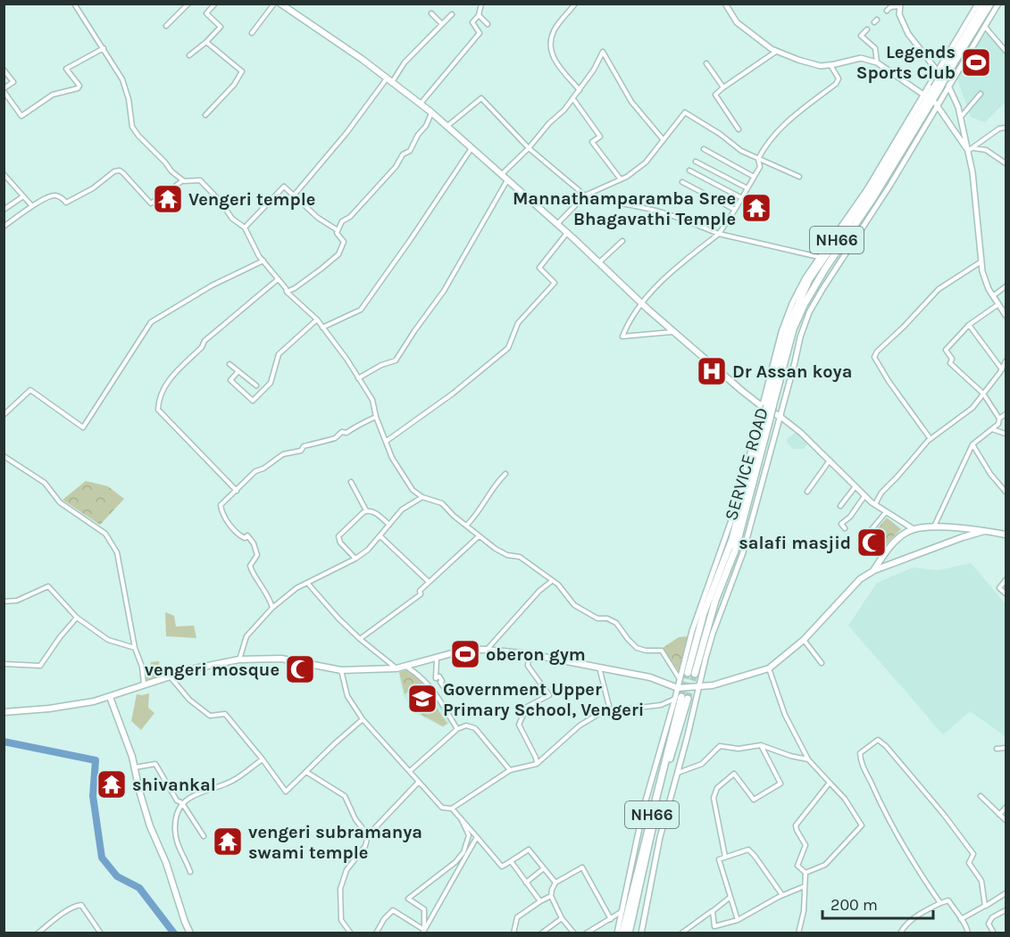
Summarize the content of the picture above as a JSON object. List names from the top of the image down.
{
  "streets": {
    "highway": ["NH66"],
    "street": ["SERVICE ROAD"]
  },
  "crossings": [
    ["NH66", "SERVICE ROAD"]
  ],
  "places": {
    "sports": ["Legends Sports Club", "oberon gym"],
    "temple": [
      "Vengeri temple",
      "Mannathamparamba Sree Bhagavathi Temple",
      "shivankal",
      "vengeri subramanya swami temple"
    ],
    "hospital": ["Dr Assan koya"],
    "mosque": ["salafi masjid", "vengeri mosque"],
    "school or university": ["Government Upper Primary School, Vengeri"]
  },
  "scale_bar": "200 m"
}
